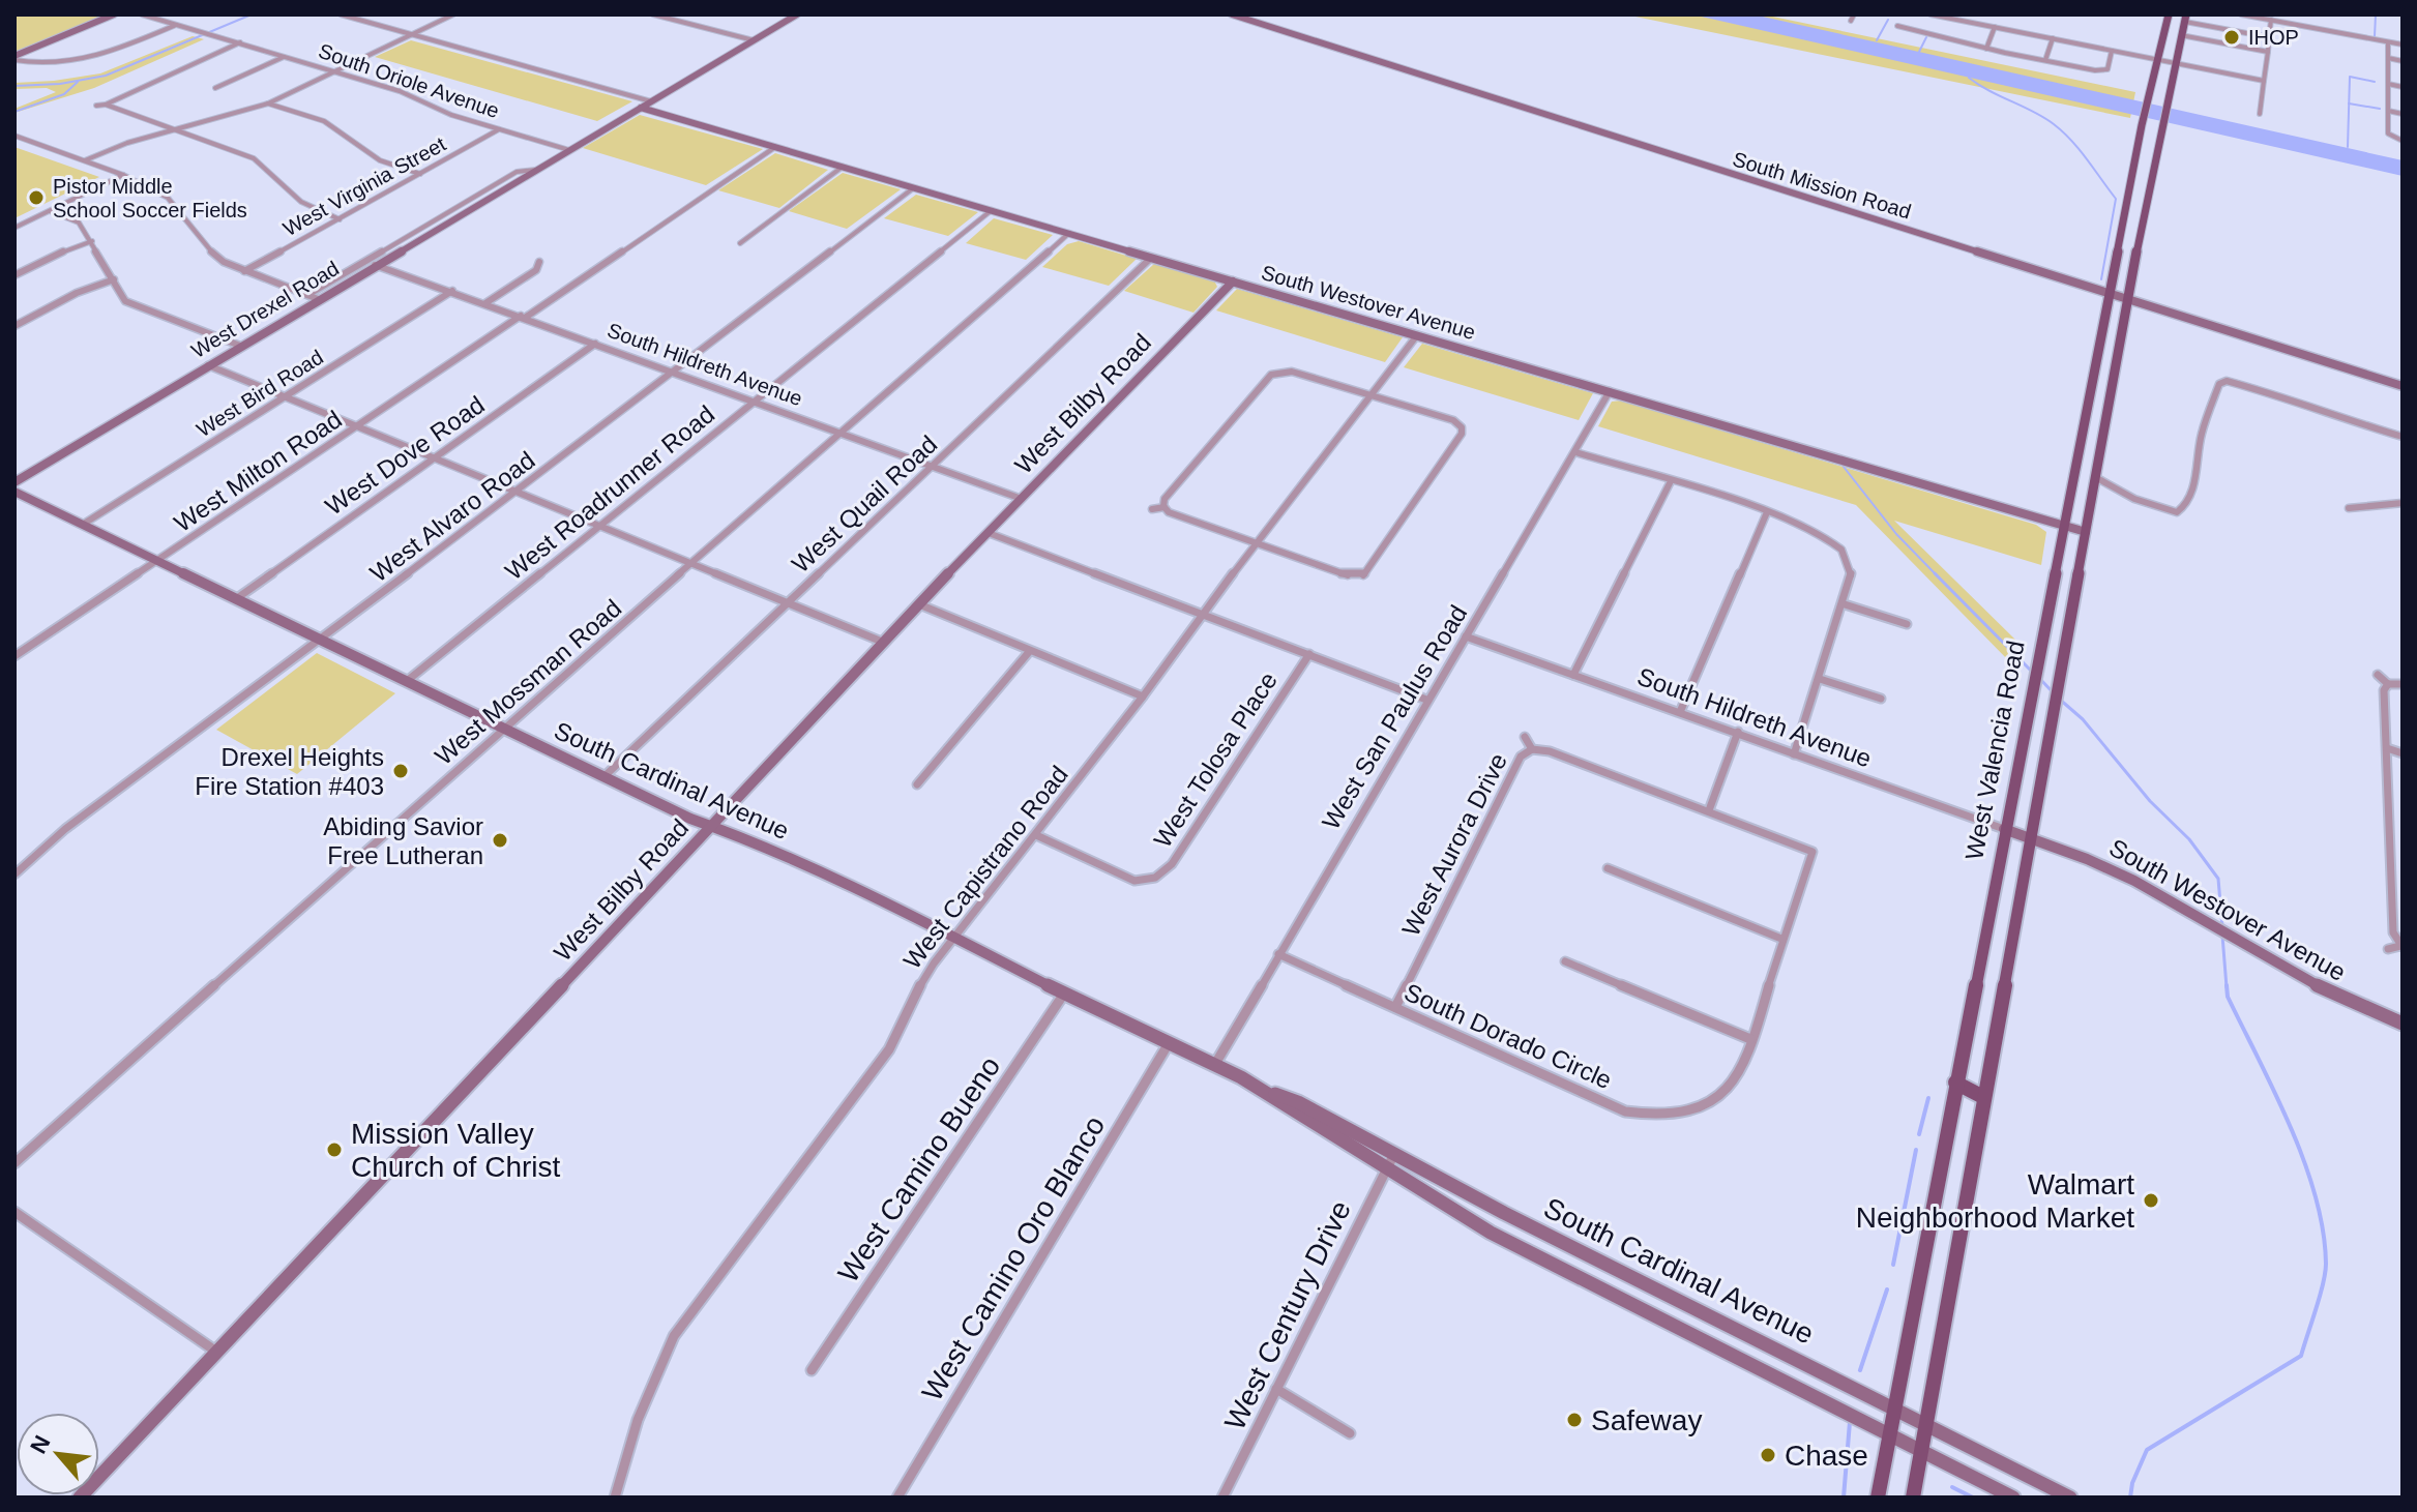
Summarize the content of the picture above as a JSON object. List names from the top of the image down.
{
  "streets": {
    "main road": ["West Valencia Road"],
    "street": [
      "South Oriole Avenue",
      "South Mission Road",
      "West Virginia Street",
      "South Westover Avenue",
      "West Drexel Road",
      "South Hildreth Avenue",
      "West Bird Road",
      "West Bilby Road",
      "West Dove Road",
      "West Milton Road",
      "West Roadrunner Road",
      "West Quail Road",
      "West Alvaro Road",
      "West Mossman Road",
      "West San Paulus Road",
      "West Tolosa Place",
      "South Cardinal Avenue",
      "West Aurora Drive",
      "West Capistrano Road",
      "South Dorado Circle",
      "West Camino Bueno",
      "West Camino Oro Blanco",
      "West Century Drive"
    ]
  },
  "crossings": [
    ["South Oriole Avenue", "West Virginia Street"],
    ["South Oriole Avenue", "West Drexel Road"],
    ["South Mission Road", "West Valencia Road"],
    ["South Westover Avenue", "West Drexel Road"],
    ["South Westover Avenue", "South Hildreth Avenue"],
    ["South Westover Avenue", "West Bilby Road"],
    ["South Westover Avenue", "West Milton Road"],
    ["South Westover Avenue", "West Roadrunner Road"],
    ["South Westover Avenue", "West Quail Road"],
    ["South Westover Avenue", "West Alvaro Road"],
    ["South Westover Avenue", "West Mossman Road"],
    ["South Westover Avenue", "West San Paulus Road"],
    ["South Westover Avenue", "West Valencia Road"],
    ["South Westover Avenue", "West Capistrano Road"],
    ["West Drexel Road", "South Hildreth Avenue"],
    ["South Hildreth Avenue", "West Bird Road"],
    ["South Hildreth Avenue", "West Bilby Road"],
    ["South Hildreth Avenue", "West Dove Road"],
    ["South Hildreth Avenue", "West Milton Road"],
    ["South Hildreth Avenue", "West Roadrunner Road"],
    ["South Hildreth Avenue", "West Quail Road"],
    ["South Hildreth Avenue", "West Alvaro Road"],
    ["South Hildreth Avenue", "West Mossman Road"],
    ["South Hildreth Avenue", "West San Paulus Road"],
    ["South Hildreth Avenue", "West Valencia Road"],
    ["West Bird Road", "South Cardinal Avenue"],
    ["West Bilby Road", "South Cardinal Avenue"],
    ["West Dove Road", "South Cardinal Avenue"],
    ["West Milton Road", "South Cardinal Avenue"],
    ["West Roadrunner Road", "South Cardinal Avenue"],
    ["West Quail Road", "South Cardinal Avenue"],
    ["West Alvaro Road", "South Cardinal Avenue"],
    ["West Mossman Road", "South Cardinal Avenue"],
    ["West San Paulus Road", "South Cardinal Avenue"],
    ["West San Paulus Road", "South Dorado Circle"],
    ["West Valencia Road", "South Cardinal Avenue"],
    ["West Tolosa Place", "West Capistrano Road"],
    ["South Cardinal Avenue", "West Capistrano Road"],
    ["South Cardinal Avenue", "West Camino Bueno"],
    ["South Cardinal Avenue", "West Camino Oro Blanco"],
    ["South Cardinal Avenue", "West Century Drive"],
    ["West Aurora Drive", "South Dorado Circle"]
  ],
  "places": [
    "IHOP",
    "Pistor Middle School Soccer Fields",
    "Drexel Heights Fire Station #403",
    "Abiding Savior Free Lutheran",
    "Mission Valley Church of Christ",
    "Walmart Neighborhood Market",
    "Safeway",
    "Chase"
  ],
  "north": "top left"
}
